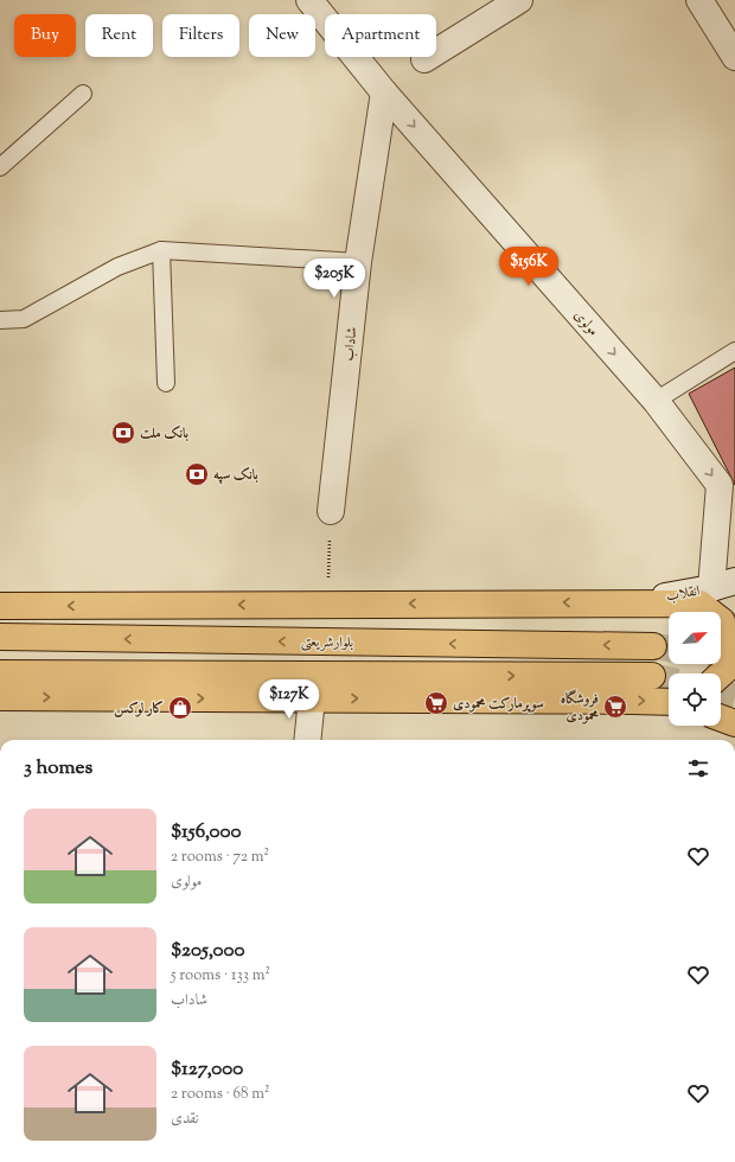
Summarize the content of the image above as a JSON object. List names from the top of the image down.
{
  "streets": {
    "main road": ["بلوارشریعتی"],
    "street": ["مولوی", "شاداب", "انقلاب"]
  },
  "crossings": [
    ["مولوی", "شاداب"],
    ["مولوی", "انقلاب"]
  ],
  "one_way": ["مولوی"],
  "places": {
    "bank": ["بانک ملت", "بانک سپه"],
    "supermarket": ["سوپرمارکت محمودی", "فروشگاه محمودی"],
    "shop": ["کار لوکس"]
  },
  "north": "top right",
  "page": {
    "chip": [
      "Buy",
      "Rent",
      "Filters",
      "New",
      "Apartment"
    ],
    "price": ["$156K", "$205K", "$127K"],
    "heading": "3 homes",
    "list": [
      {
        "name": "$156,000",
        "note": "2 rooms · 72 m² · مولوی"
      },
      {
        "name": "$205,000",
        "note": "5 rooms · 133 m² · شاداب"
      },
      {
        "name": "$127,000",
        "note": "2 rooms · 68 m² · نقدی"
      }
    ]
  }
}
